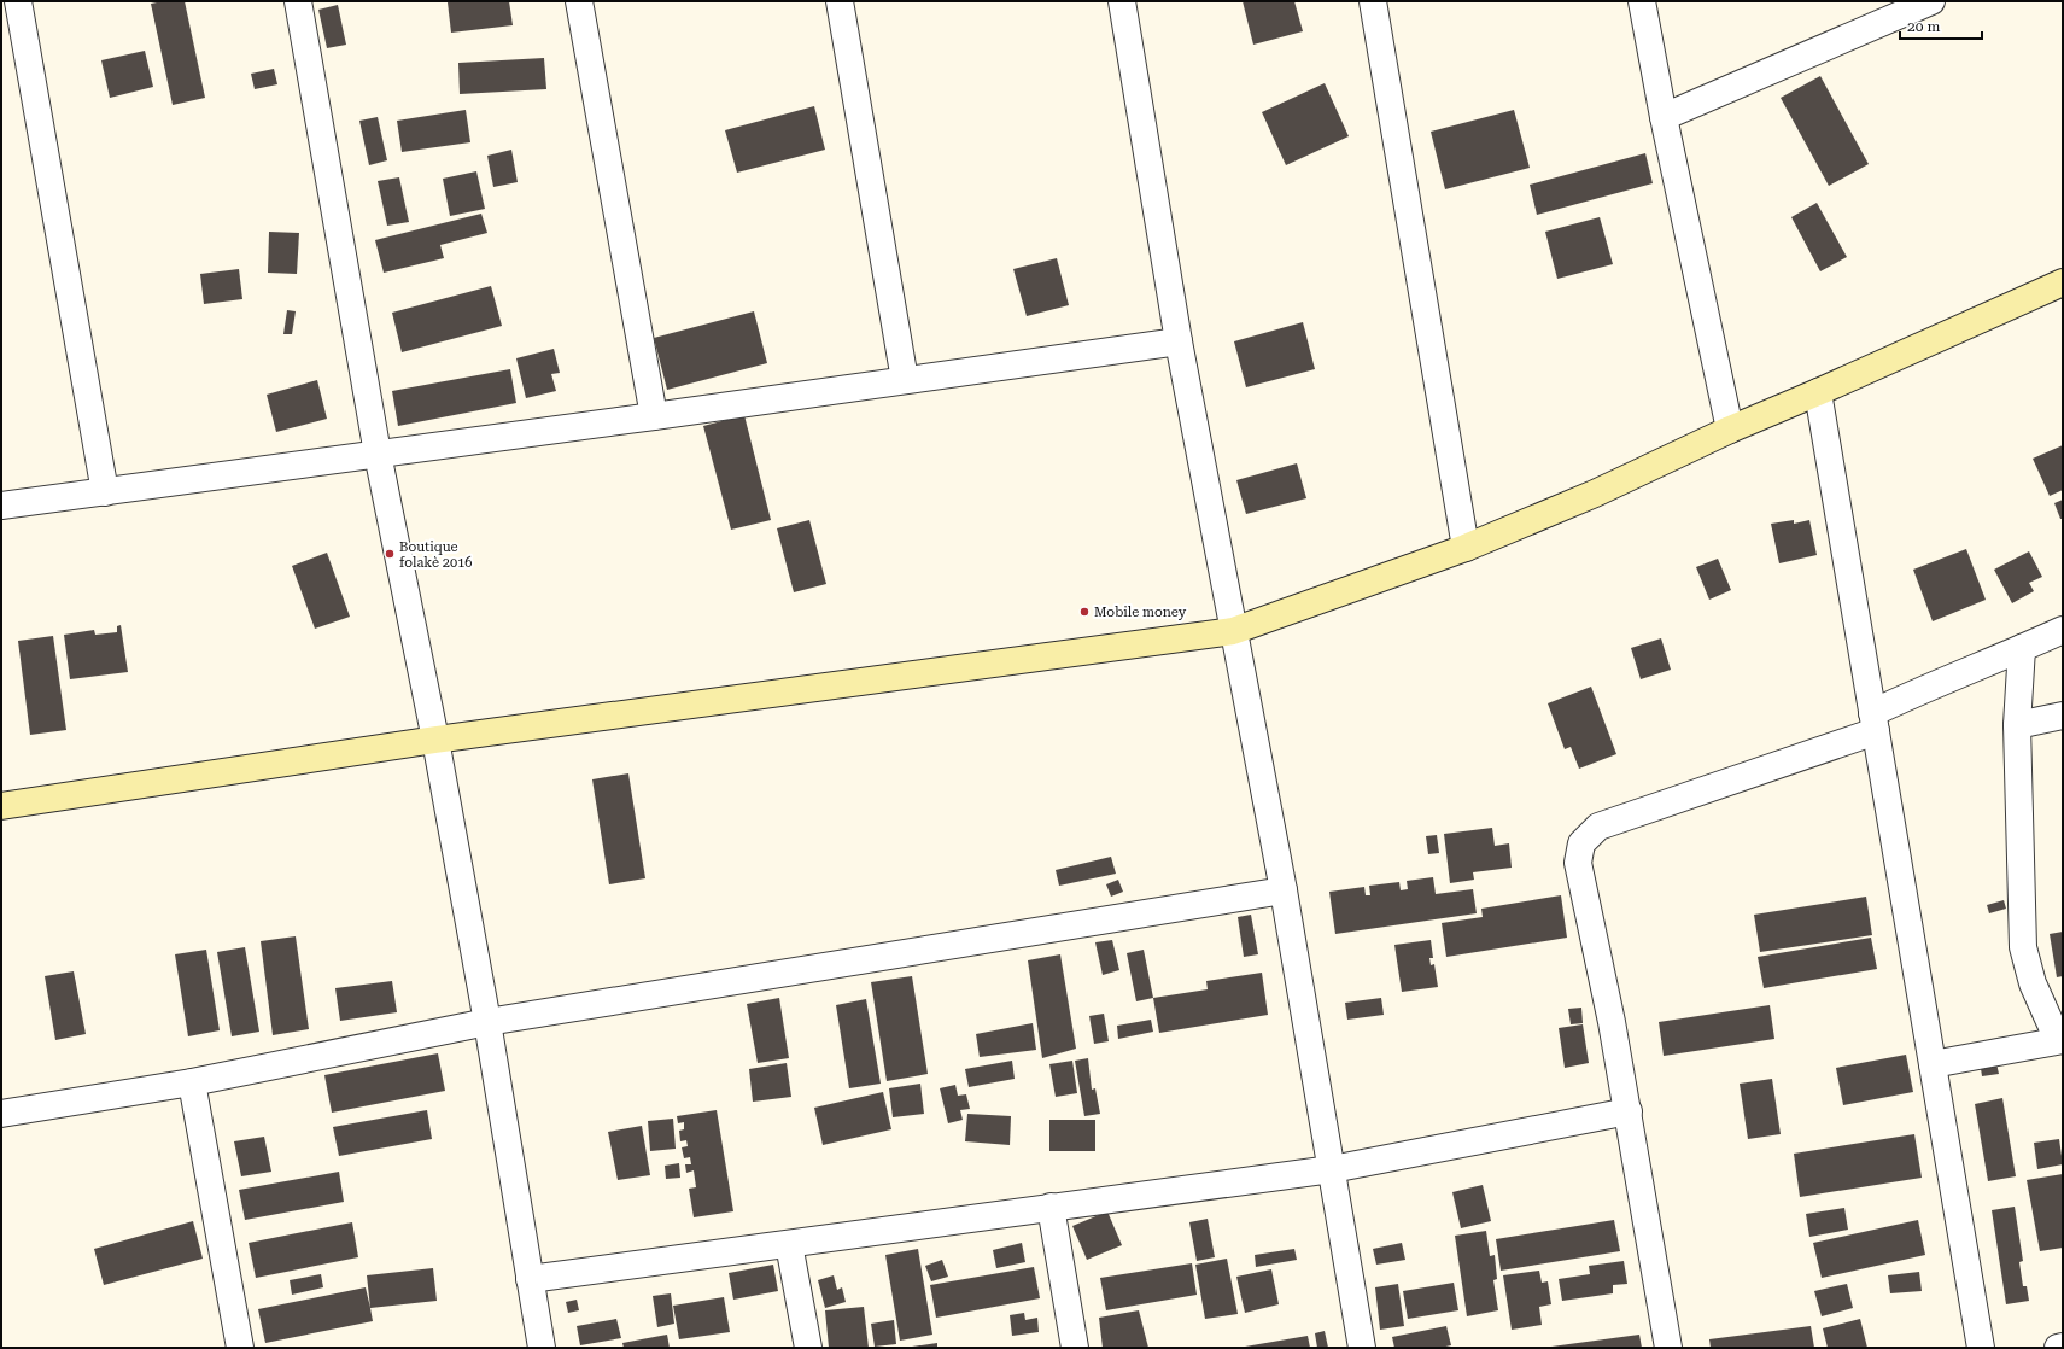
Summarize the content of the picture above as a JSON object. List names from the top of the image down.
{
  "places": ["Boutique folakè 2016", "Mobile money"],
  "scale_bar": "20 m"
}
